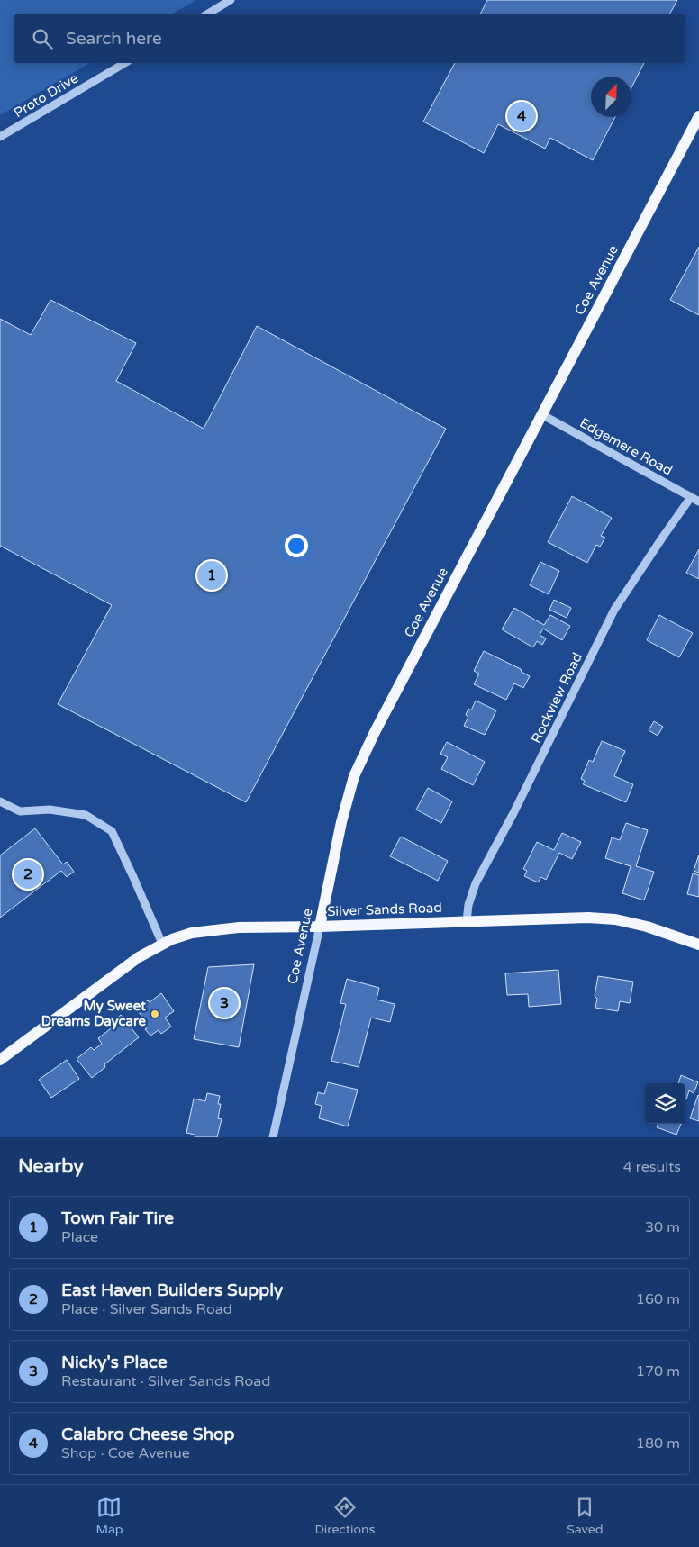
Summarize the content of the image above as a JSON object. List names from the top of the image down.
{
  "streets": {
    "main road": ["Coe Avenue", "Silver Sands Road"],
    "street": ["Proto Drive", "Edgemere Road", "Rockview Road"]
  },
  "crossings": [
    ["Coe Avenue", "Edgemere Road"],
    ["Coe Avenue", "Silver Sands Road"],
    ["Edgemere Road", "Rockview Road"],
    ["Rockview Road", "Silver Sands Road"]
  ],
  "places": ["My Sweet Dreams Daycare"],
  "north": "top right",
  "page": {
    "search": "Search here",
    "pins": [
      "4",
      "1",
      "2",
      "3"
    ],
    "heading": ["Nearby", "4 results"],
    "list": [
      {
        "mark": "1",
        "name": "Town Fair Tire",
        "note": "Place",
        "value": "30 m"
      },
      {
        "mark": "2",
        "name": "East Haven Builders Supply",
        "note": "Place · Silver Sands Road",
        "value": "160 m"
      },
      {
        "mark": "3",
        "name": "Nicky's Place",
        "note": "Restaurant · Silver Sands Road",
        "value": "170 m"
      },
      {
        "mark": "4",
        "name": "Calabro Cheese Shop",
        "note": "Shop · Coe Avenue",
        "value": "180 m"
      }
    ],
    "nav": ["Map", "Directions", "Saved"]
  }
}
